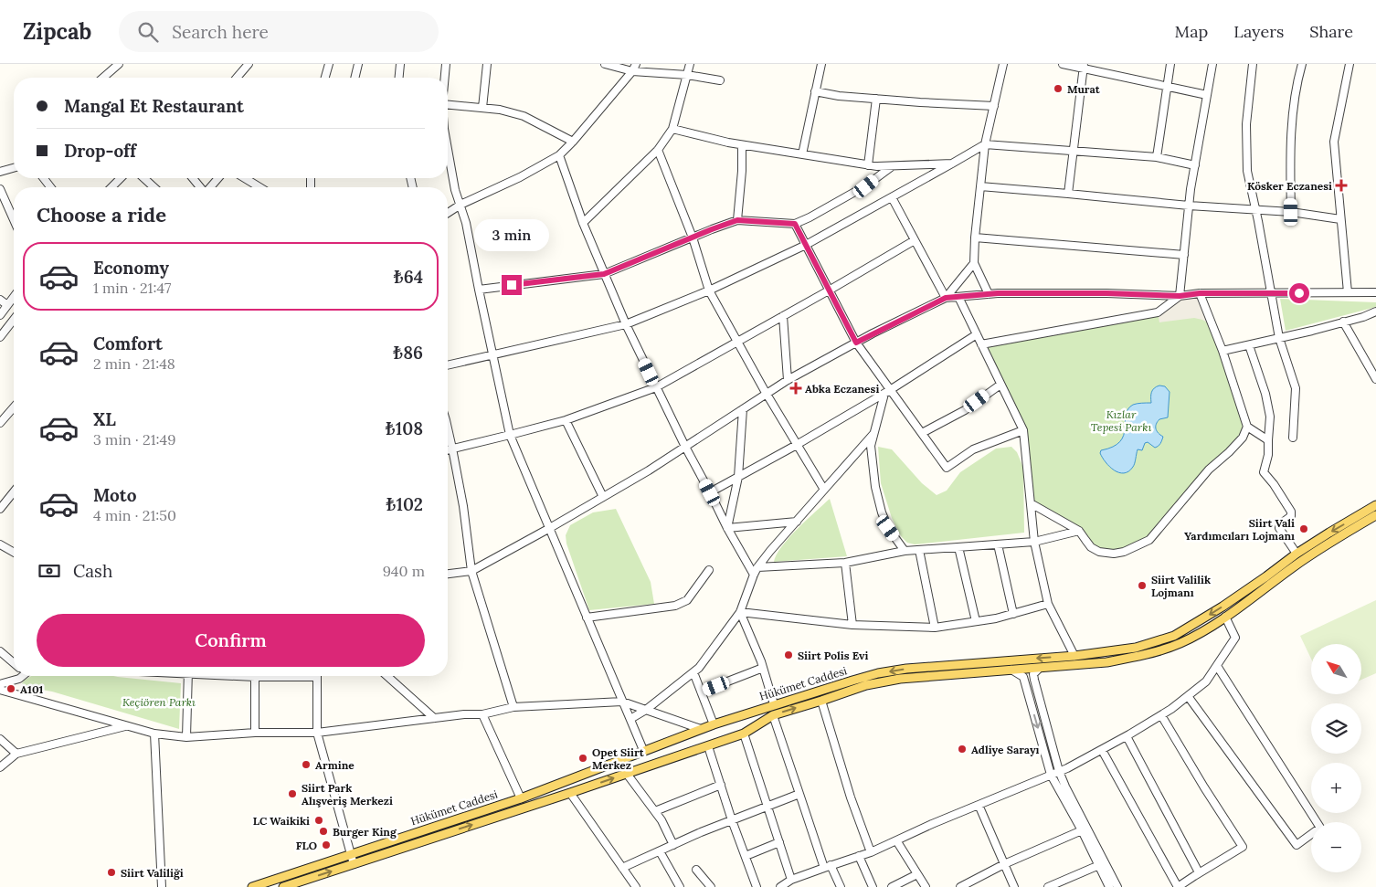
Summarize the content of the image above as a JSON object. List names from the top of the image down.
{
  "streets": {
    "main road": ["Hükümet Caddesi"]
  },
  "parks": ["Kızlar Tepesi Parkı", "Keçiören Parkı"],
  "places": {
    "other": [
      "Murat",
      "Siirt Vali Yardımcıları Lojmanı",
      "Siirt Valilik Lojmanı",
      "Siirt Polis Evi",
      "A101",
      "Adliye Sarayı",
      "Opet Siirt Merkez",
      "Armine",
      "Siirt Park Alışveriş Merkezi",
      "LC Waikiki",
      "Burger King",
      "FLO",
      "Siirt Valiliği"
    ],
    "health": ["Kösker Eczanesi", "Abka Eczanesi"]
  },
  "north": "top left",
  "page": {
    "header": "Zipcab",
    "search": "Search here",
    "nav": ["Map", "Layers", "Share"],
    "banner": ["Mangal Et Restaurant", "Drop-off"],
    "heading": "Choose a ride",
    "bubble": "3 min",
    "list": [
      {
        "name": "Economy",
        "note": "1 min · 21:47",
        "value": "₺64"
      },
      {
        "name": "Comfort",
        "note": "2 min · 21:48",
        "value": "₺86"
      },
      {
        "name": "XL",
        "note": "3 min · 21:49",
        "value": "₺108"
      },
      {
        "name": "Moto",
        "note": "4 min · 21:50",
        "value": "₺102"
      }
    ],
    "pay": ["Cash", "940 m"],
    "buttons": "Confirm",
    "map_buttons": ["+", "−"]
  }
}
